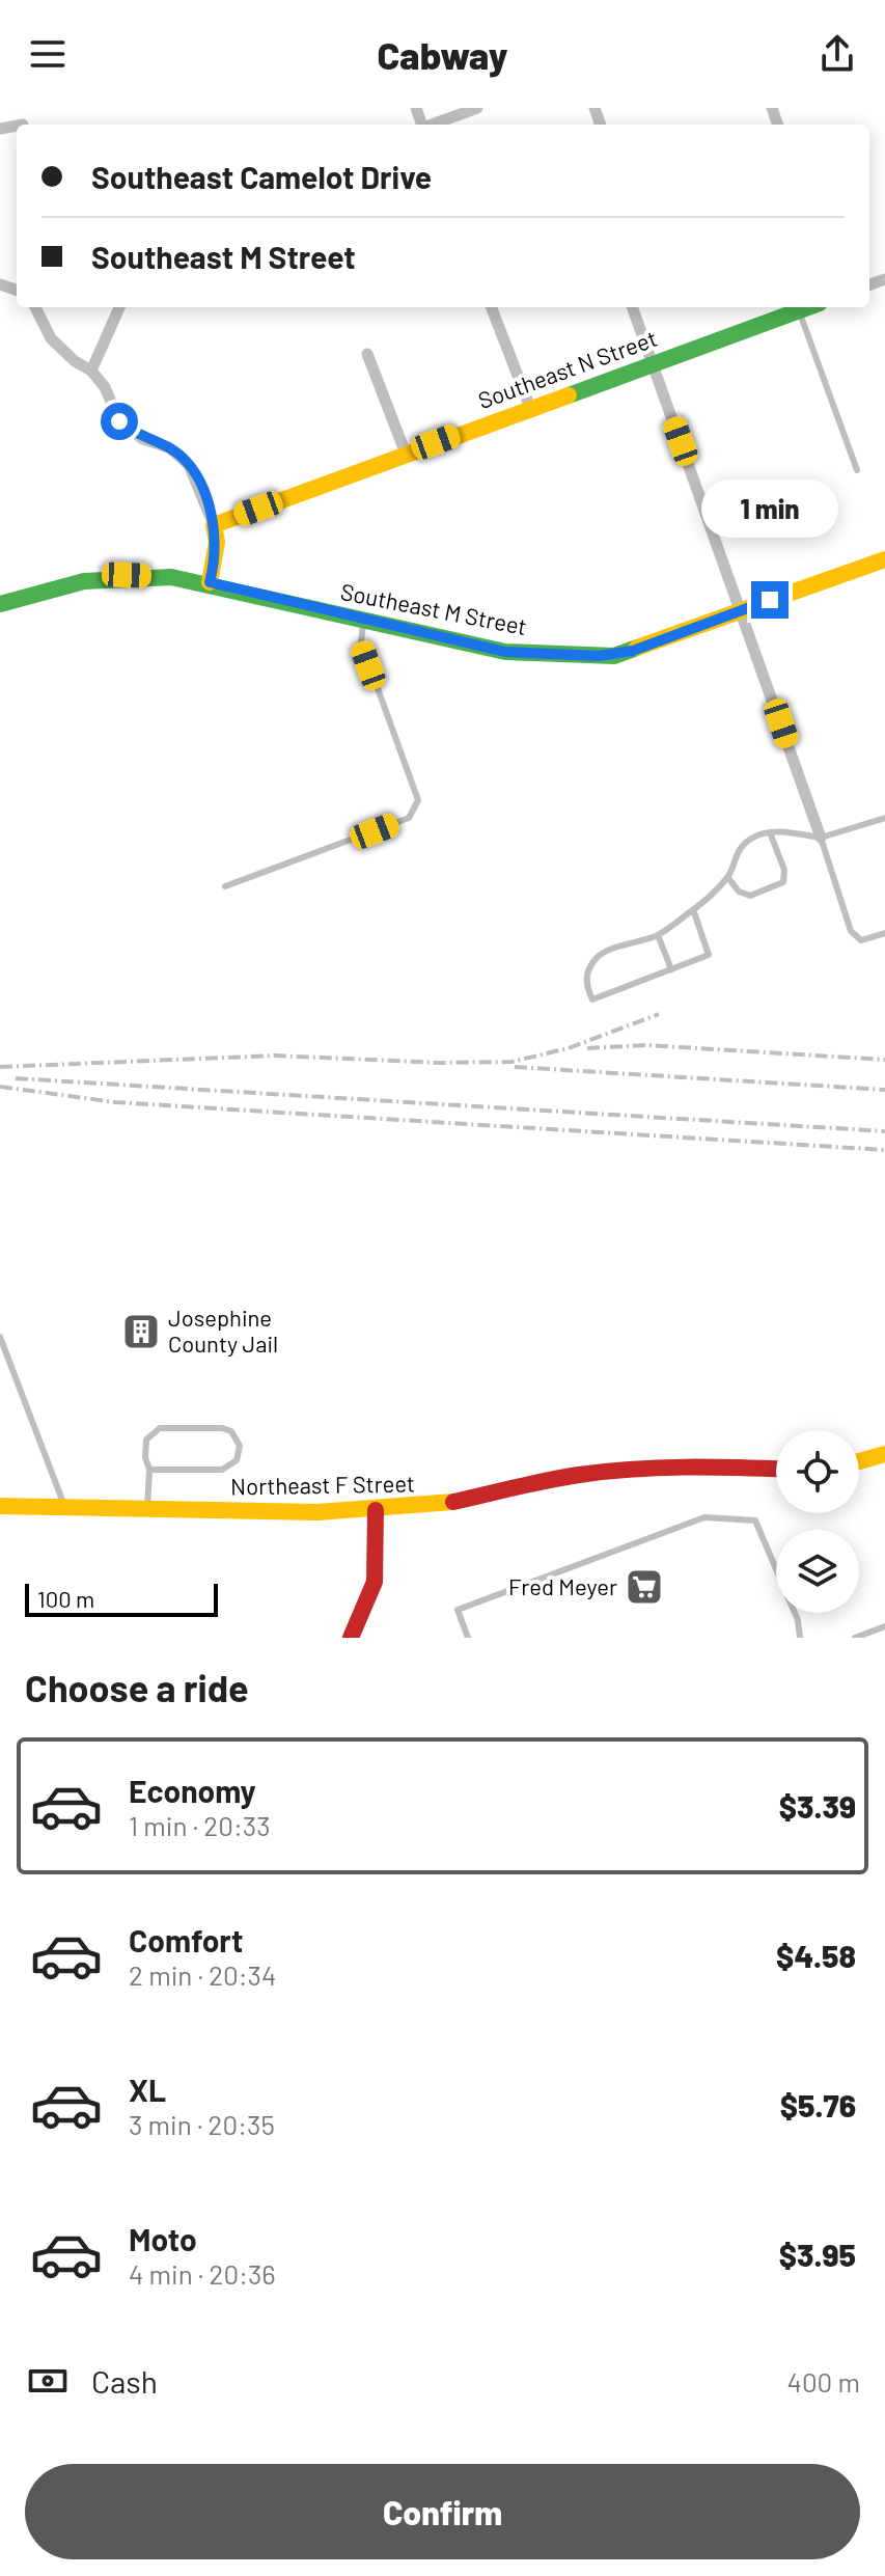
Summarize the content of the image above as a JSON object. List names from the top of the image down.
{
  "streets": {
    "street": ["Southeast N Street", "Southeast M Street", "Northeast F Street"]
  },
  "places": {
    "building": ["Josephine County Jail"],
    "supermarket": ["Fred Meyer"]
  },
  "scale_bar": "100 m",
  "page": {
    "header": "Cabway",
    "banner": ["Southeast Camelot Drive", "Southeast M Street"],
    "bubble": "1 min",
    "scale": "100 m",
    "heading": "Choose a ride",
    "list": [
      {
        "name": "Economy",
        "note": "1 min · 20:33",
        "value": "$3.39"
      },
      {
        "name": "Comfort",
        "note": "2 min · 20:34",
        "value": "$4.58"
      },
      {
        "name": "XL",
        "note": "3 min · 20:35",
        "value": "$5.76"
      },
      {
        "name": "Moto",
        "note": "4 min · 20:36",
        "value": "$3.95"
      }
    ],
    "pay": ["Cash", "400 m"],
    "buttons": "Confirm"
  }
}
